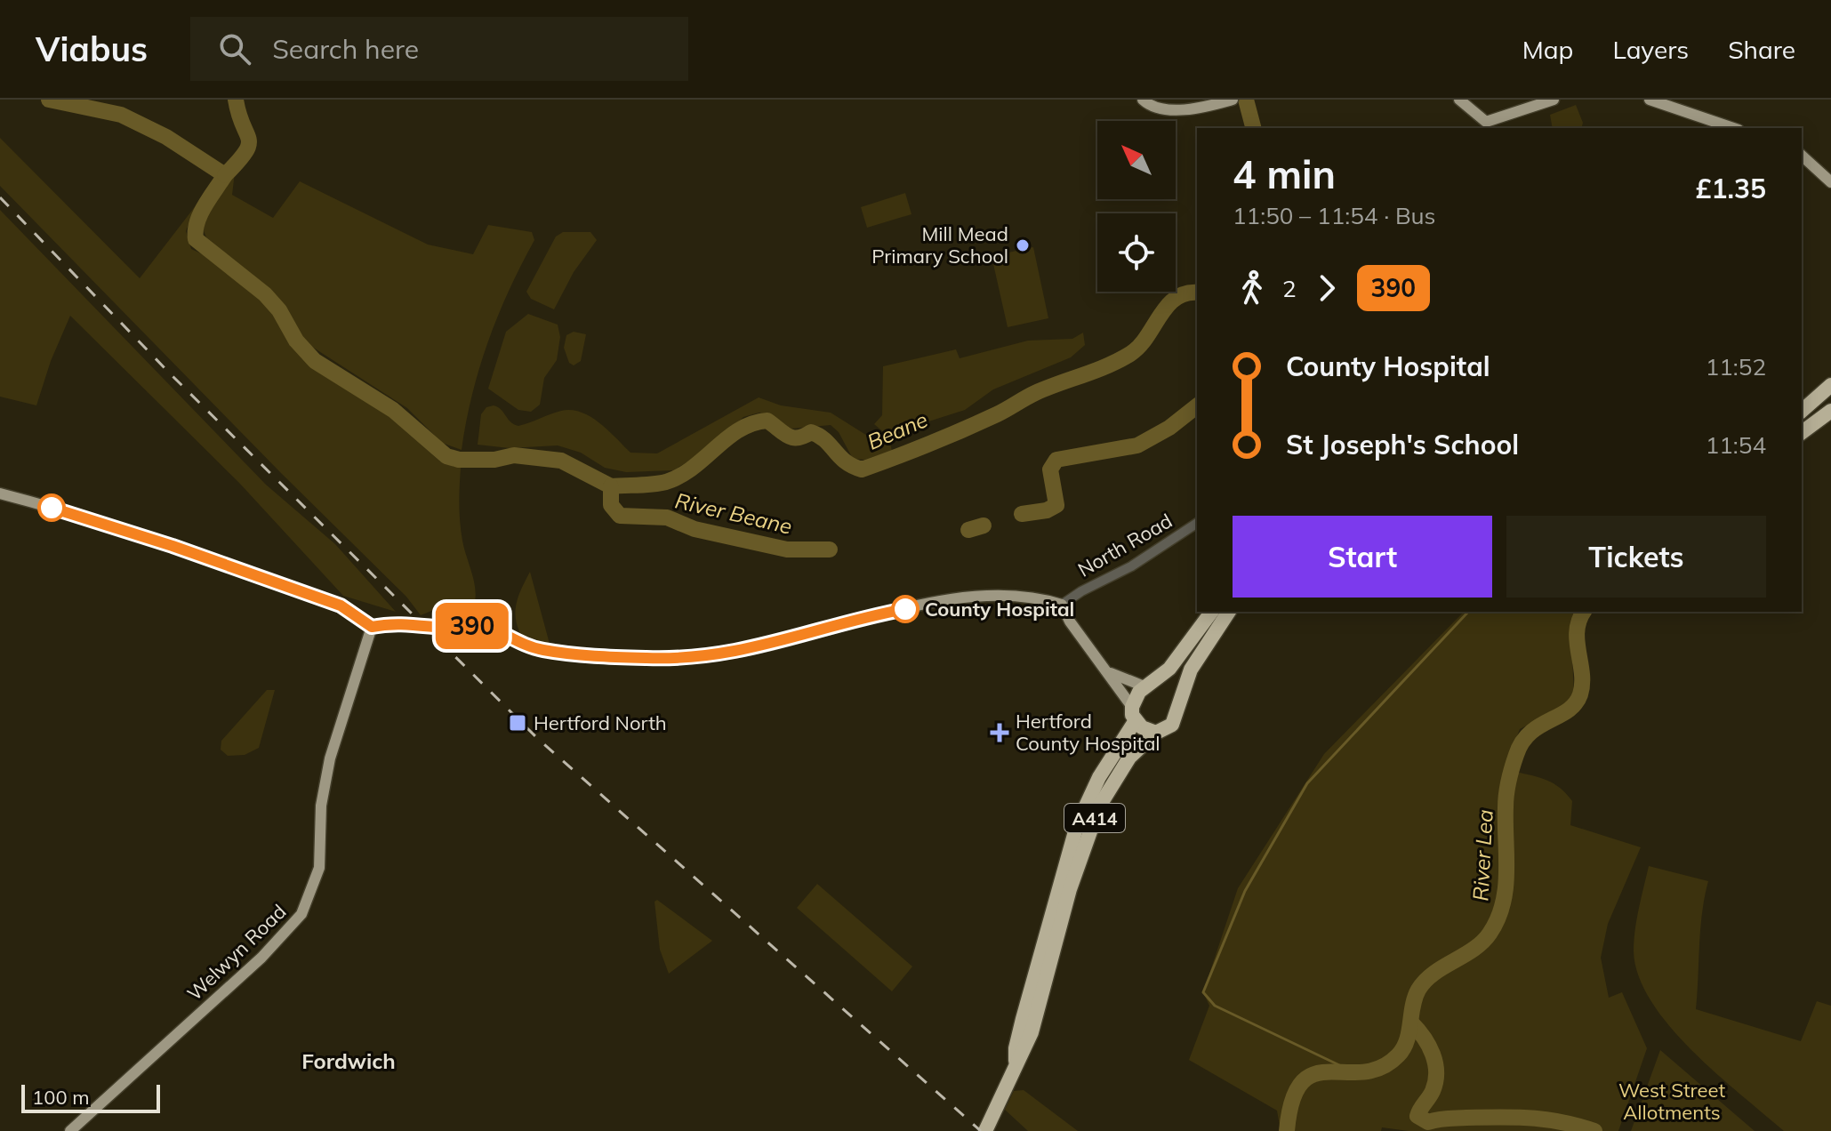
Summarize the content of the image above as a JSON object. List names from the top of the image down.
{
  "streets": {
    "highway": ["A414"],
    "main road": ["Welwyn Road"],
    "street": ["North Road"]
  },
  "districts": ["Fordwich"],
  "water": ["Beane", "River Beane", "River Lea"],
  "parks": ["West Street Allotments"],
  "places": {
    "other": ["Mill Mead Primary School", "County Hospital"],
    "transit": ["Hertford North"],
    "health": ["Hertford County Hospital"]
  },
  "lines": ["bus line 390"],
  "scale_bar": "100 m",
  "north": "top left",
  "page": {
    "header": "Viabus",
    "search": "Search here",
    "nav": ["Map", "Layers", "Share"],
    "on_map": "390",
    "heading": ["4 min", "11:50 – 11:54 · Bus", "£1.35"],
    "legs": ["2", "390"],
    "list": [
      {
        "name": "County Hospital",
        "value": "11:52"
      },
      {
        "name": "St Joseph's School",
        "value": "11:54"
      }
    ],
    "buttons": ["Start", "Tickets"],
    "scale": "100 m"
  }
}
